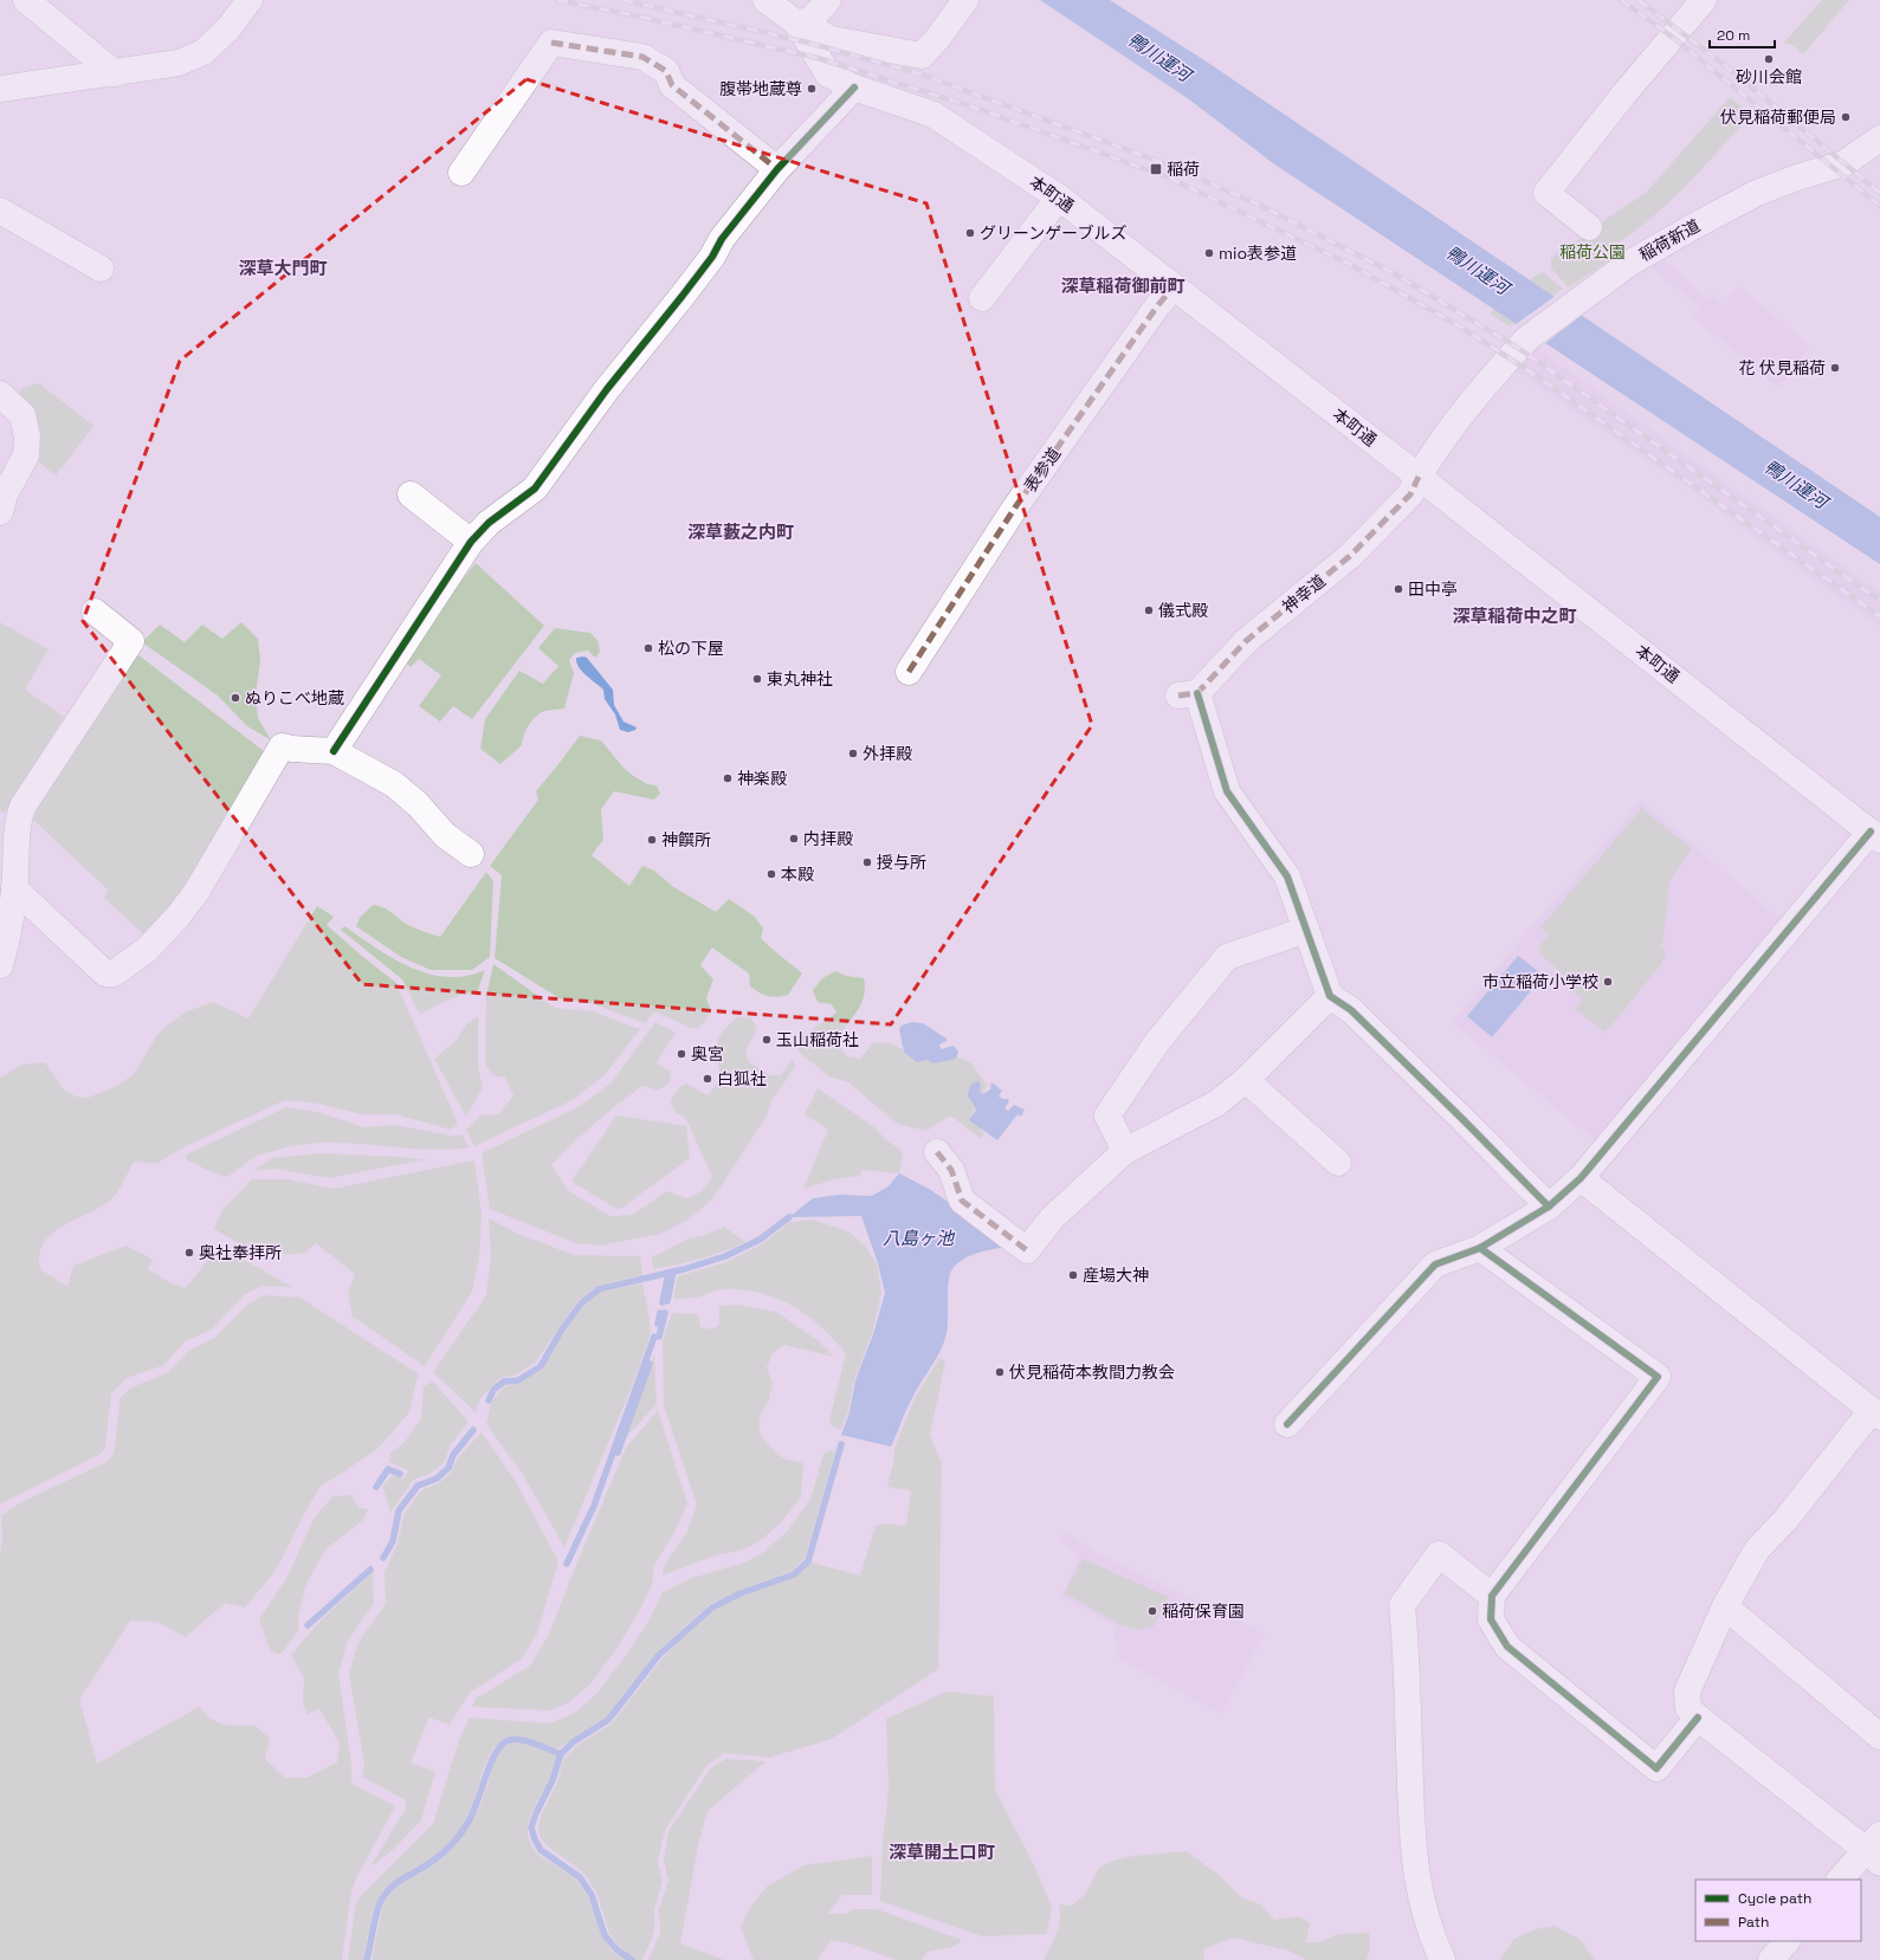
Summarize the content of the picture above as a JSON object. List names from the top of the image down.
{
  "streets": {
    "street": [
      "本町通",
      "稲荷新道",
      "表参道",
      "神幸道"
    ]
  },
  "crossings": [
    ["本町通", "稲荷新道"],
    ["本町通", "表参道"],
    ["本町通", "神幸道"],
    ["稲荷新道", "神幸道"]
  ],
  "districts": [
    "深草大門町",
    "深草稲荷御前町",
    "深草藪之内町",
    "深草稲荷中之町",
    "深草開土口町"
  ],
  "water": ["鴨川運河", "八島ヶ池"],
  "parks": ["稲荷公園"],
  "places": {
    "other": [
      "砂川会館",
      "腹帯地蔵尊",
      "伏見稲荷郵便局",
      "グリーンゲーブルズ",
      "mio表参道",
      "花 伏見稲荷",
      "田中亭",
      "儀式殿",
      "松の下屋",
      "東丸神社",
      "ぬりこべ地蔵",
      "外拝殿",
      "神楽殿",
      "内拝殿",
      "神饌所",
      "授与所",
      "本殿",
      "市立稲荷小学校",
      "玉山稲荷社",
      "奥宮",
      "白狐社",
      "奥社奉拝所",
      "産場大神",
      "伏見稲荷本教間力教会",
      "稲荷保育園"
    ],
    "transit": ["稲荷"]
  },
  "legend": ["Cycle path", "Path"],
  "scale_bar": "20 m"
}
